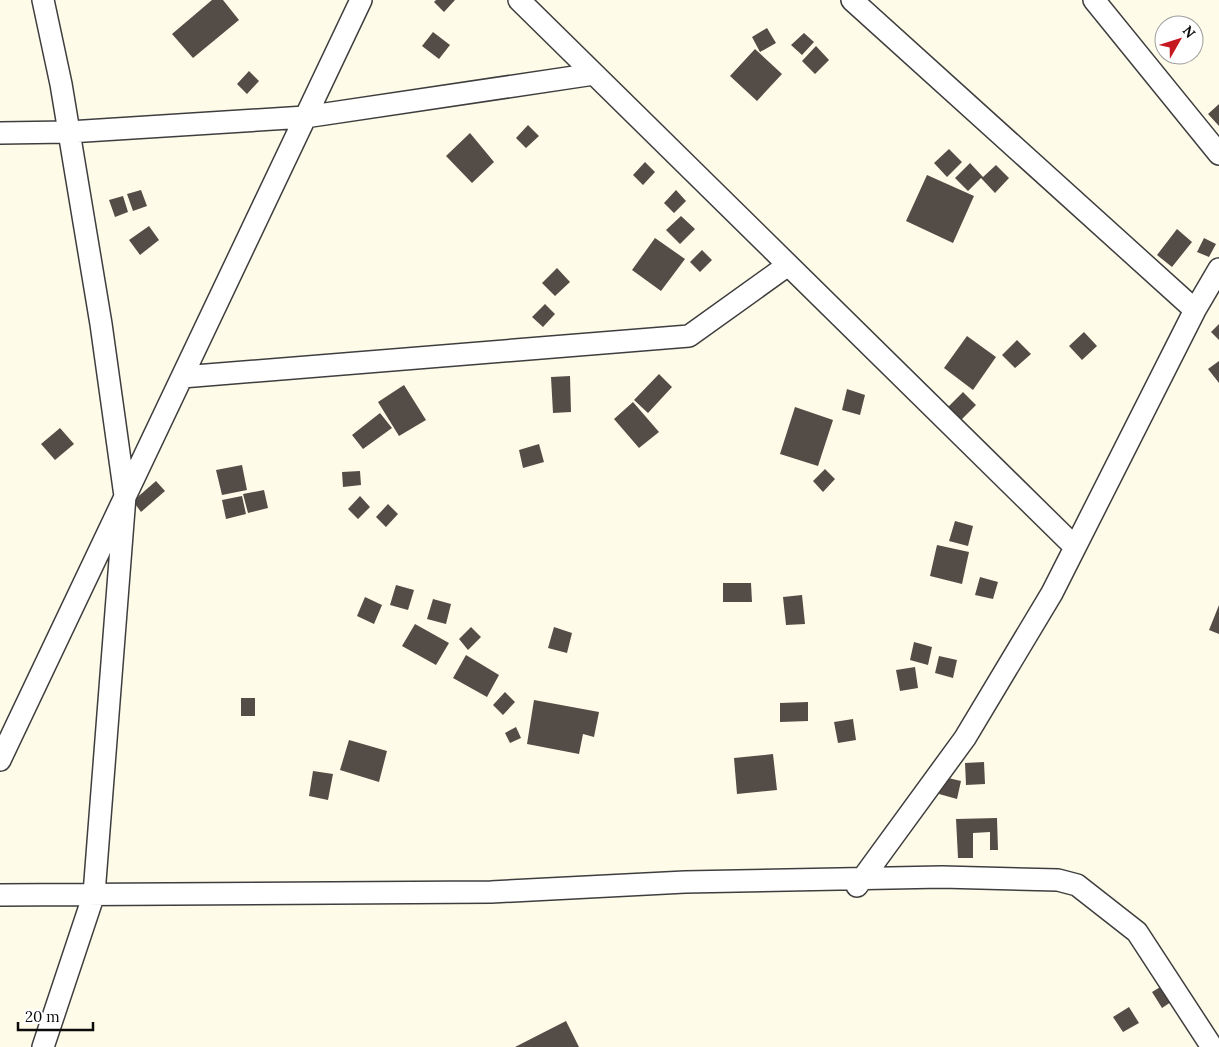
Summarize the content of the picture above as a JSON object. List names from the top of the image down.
{
  "scale_bar": "20 m",
  "north": "top right"
}
